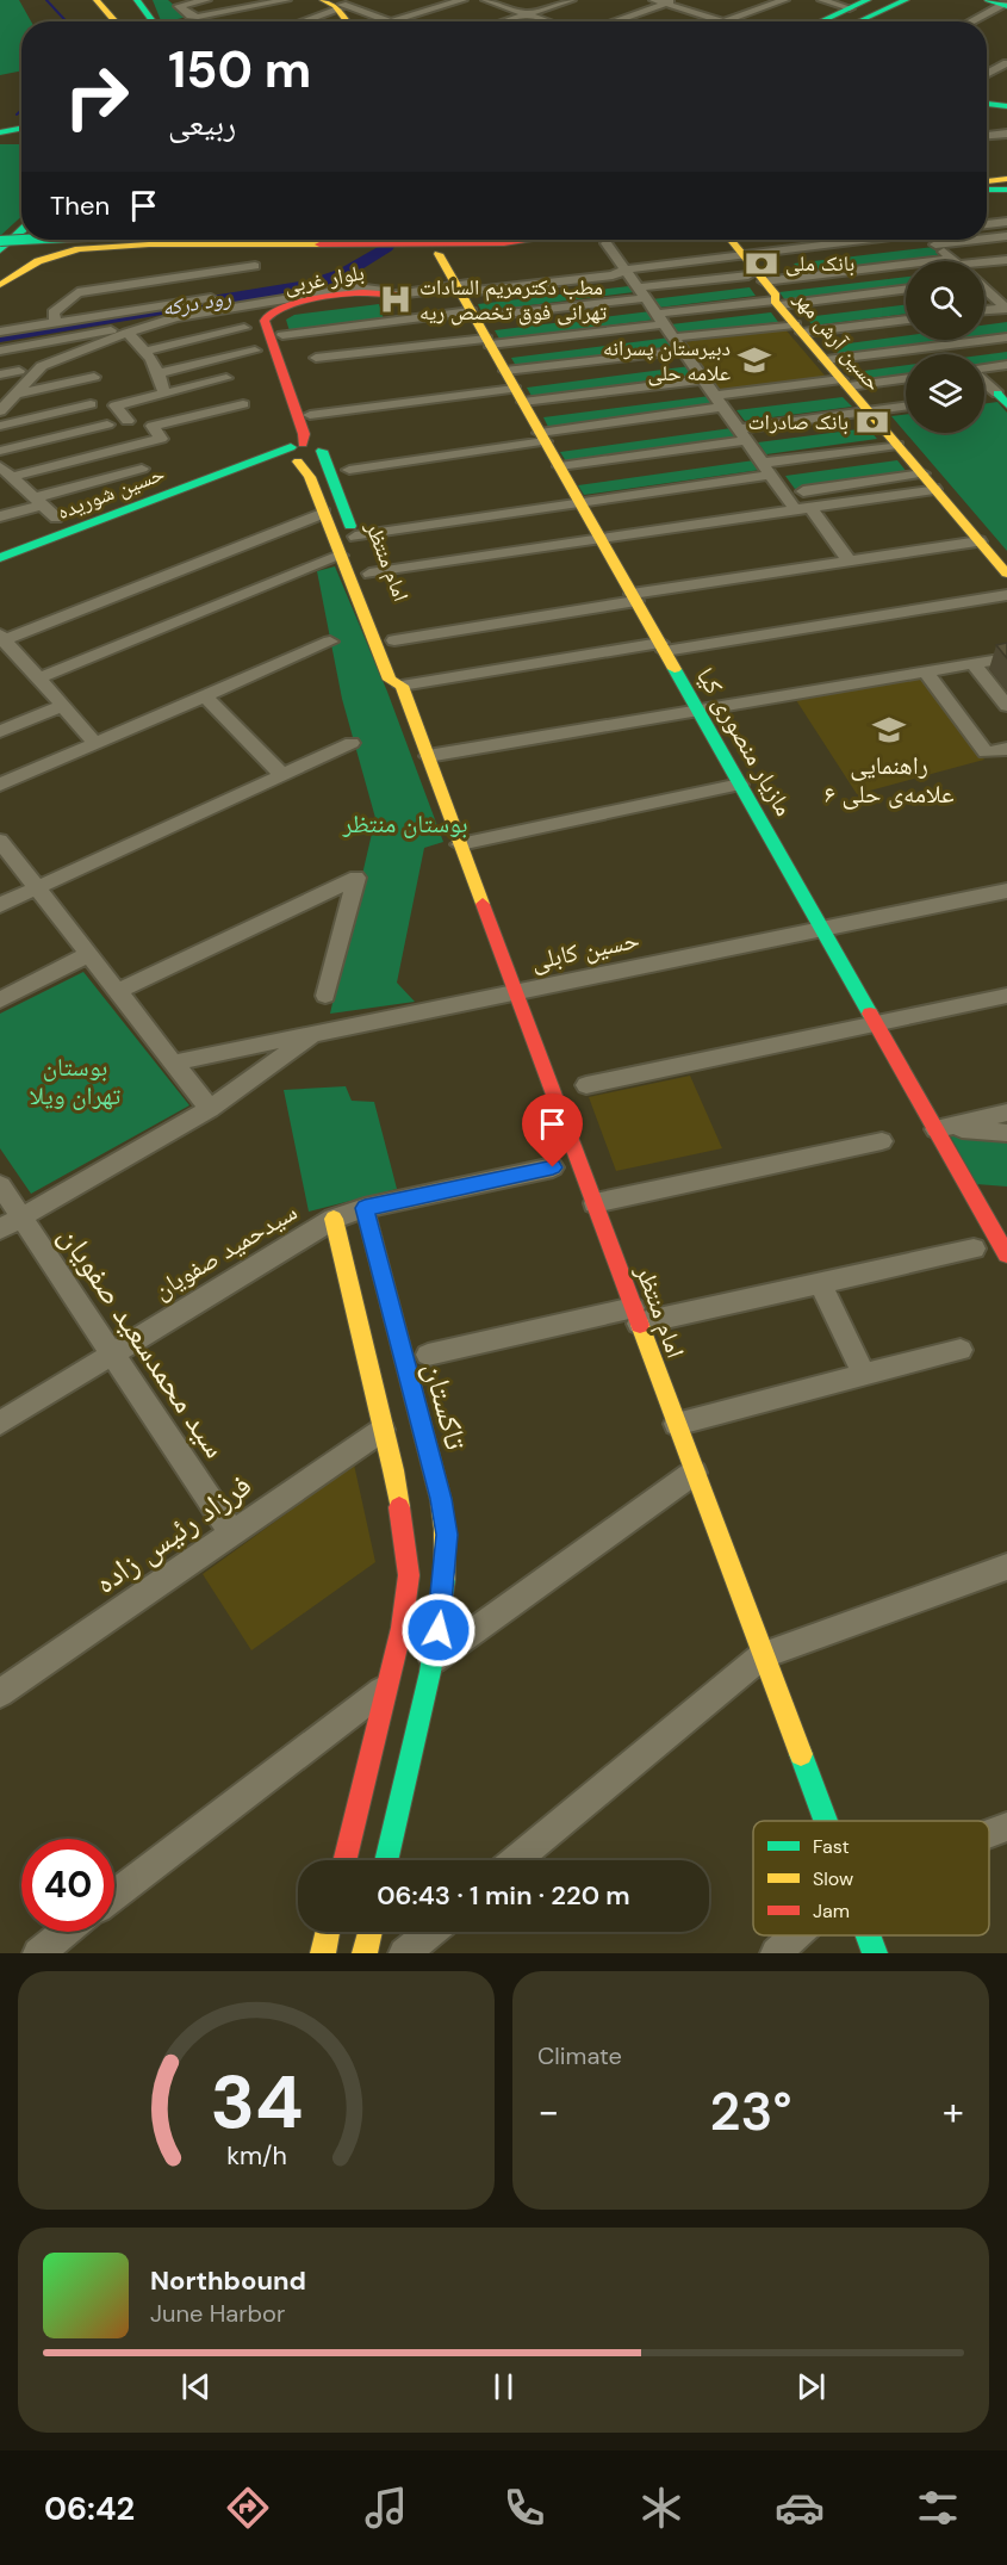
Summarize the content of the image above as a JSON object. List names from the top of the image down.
{
  "streets": {
    "main road": [
      "بلوار غربی",
      "حسین آرش مهر",
      "حسین شوریده",
      "امام منتظر",
      "مازیار منصوری کیا",
      "تاکستان"
    ],
    "street": [
      "حسین کابلی",
      "سیدحمید صفویان",
      "سید محمدسعید صفویان",
      "فرزاد رئیس زاده"
    ]
  },
  "crossings": [
    ["بلوار غربی", "حسین آرش مهر"],
    ["بلوار غربی", "امام منتظر"],
    ["بلوار غربی", "مازیار منصوری کیا"],
    ["حسین شوریده", "امام منتظر"],
    ["امام منتظر", "حسین کابلی"],
    ["مازیار منصوری کیا", "حسین کابلی"],
    ["سیدحمید صفویان", "سید محمدسعید صفویان"],
    ["سیدحمید صفویان", "تاکستان"],
    ["سید محمدسعید صفویان", "فرزاد رئیس زاده"],
    ["تاکستان", "فرزاد رئیس زاده"]
  ],
  "water": ["رود درکه"],
  "parks": ["بوستان منتظر", "بوستان تهران ویلا"],
  "places": {
    "bank": ["بانک ملی", "بانک صادرات"],
    "hospital": ["مطب دكترمريم السادات تهرانی فوق تخصص ریه"],
    "school or university": ["دبیرستان پسرانه علامه حلی", "راهنمایی علامه‌ی حلی ۶"]
  },
  "legend": ["Fast", "Slow", "Jam"],
  "page": {
    "turn": ["150 m", "ربیعی"],
    "then": "Then",
    "limit": "40",
    "trip": "06:43 · 1 min · 220 m",
    "tile": "Climate",
    "heat": ["−", "23°", "+"],
    "song": ["Northbound", "June Harbor"],
    "tabs": "06:42",
    "gauge": ["34", "km/h"]
  }
}
